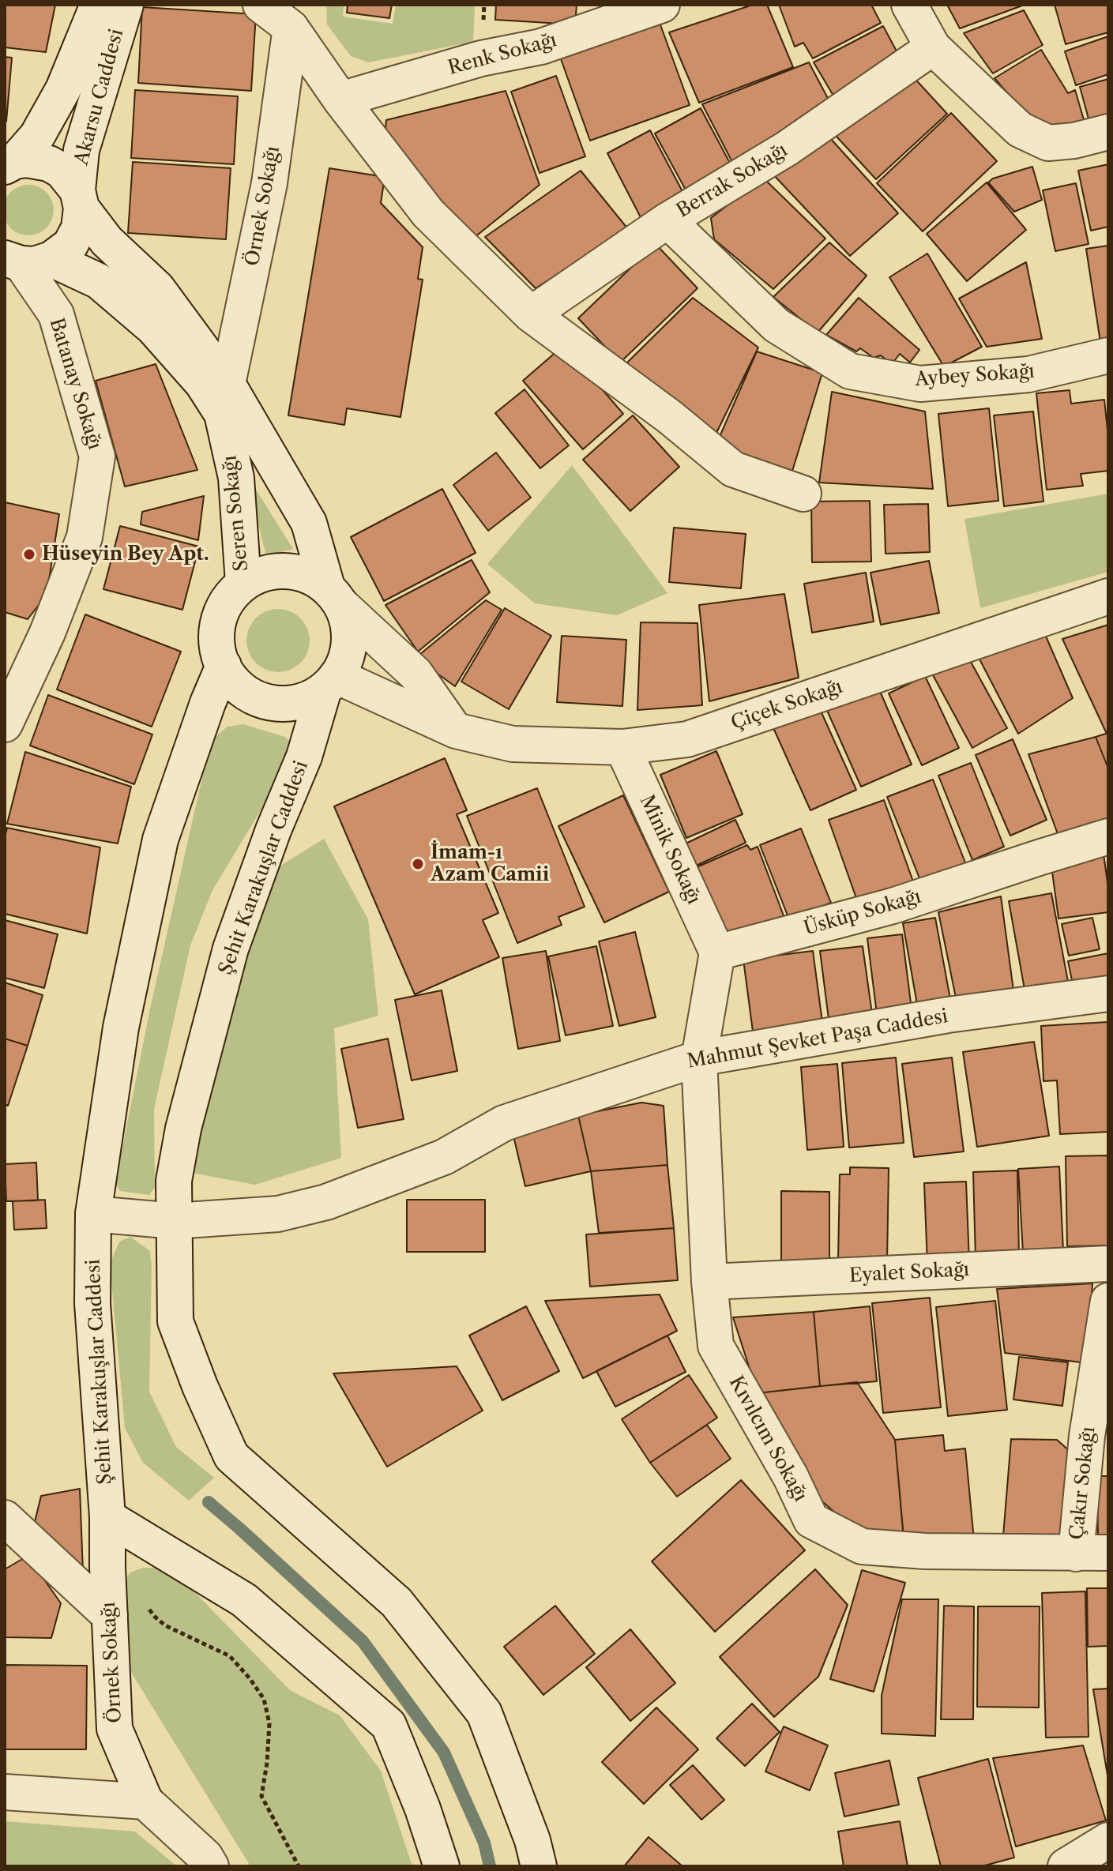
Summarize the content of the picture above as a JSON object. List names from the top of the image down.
{
  "streets": {
    "street": [
      "Renk Sokağı",
      "Akarsu Caddesi",
      "Berrak Sokağı",
      "Örnek Sokağı",
      "Aybey Sokağı",
      "Batanay Sokağı",
      "Seren Sokağı",
      "Çiçek Sokağı",
      "Minik Sokağı",
      "Şehit Karakuşlar Caddesi",
      "Üsküp Sokağı",
      "Mahmut Şevket Paşa Caddesi",
      "Eyalet Sokağı",
      "Kıvılcım Sokağı",
      "Çakır Sokağı"
    ]
  },
  "crossings": [
    ["Akarsu Caddesi", "Batanay Sokağı"],
    ["Akarsu Caddesi", "Seren Sokağı"],
    ["Berrak Sokağı", "Aybey Sokağı"],
    ["Örnek Sokağı", "Şehit Karakuşlar Caddesi"],
    ["Batanay Sokağı", "Seren Sokağı"],
    ["Seren Sokağı", "Çiçek Sokağı"],
    ["Seren Sokağı", "Şehit Karakuşlar Caddesi"],
    ["Çiçek Sokağı", "Minik Sokağı"],
    ["Çiçek Sokağı", "Şehit Karakuşlar Caddesi"],
    ["Minik Sokağı", "Üsküp Sokağı"],
    ["Şehit Karakuşlar Caddesi", "Mahmut Şevket Paşa Caddesi"],
    ["Mahmut Şevket Paşa Caddesi", "Kıvılcım Sokağı"],
    ["Eyalet Sokağı", "Kıvılcım Sokağı"],
    ["Kıvılcım Sokağı", "Çakır Sokağı"]
  ],
  "places": ["Hüseyin Bey Apt.", "İmam-ı Azam Camii"]
}
